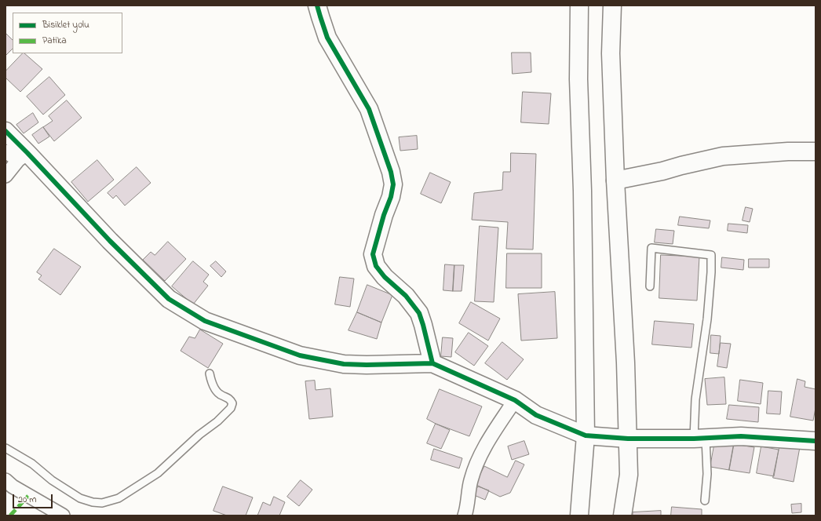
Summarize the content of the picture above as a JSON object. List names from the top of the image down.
{
  "legend": ["Bisiklet yolu", "Patika"],
  "scale_bar": "20 m"
}
